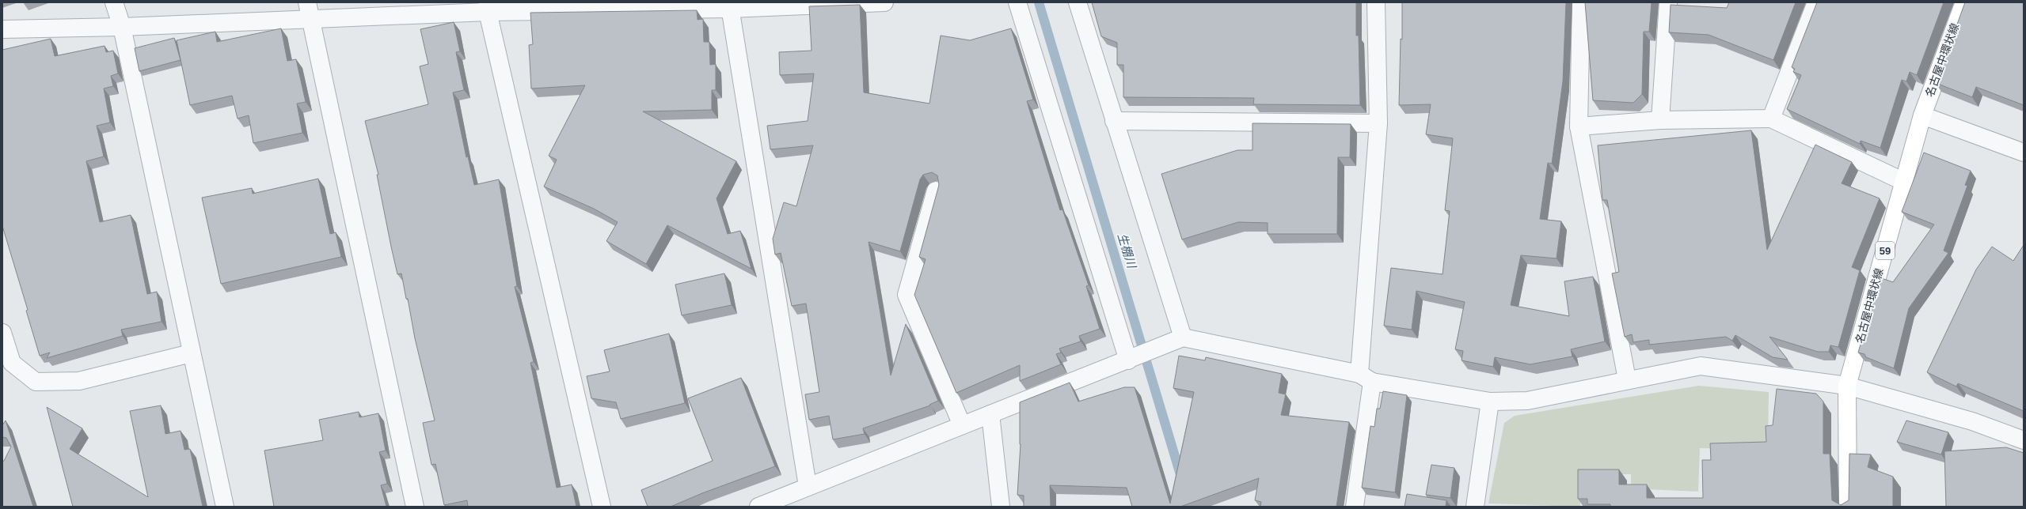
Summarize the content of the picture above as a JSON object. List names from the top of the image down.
{
  "streets": {
    "main road": ["名古屋中環状線", "59"]
  },
  "water": ["生棚川"]
}
